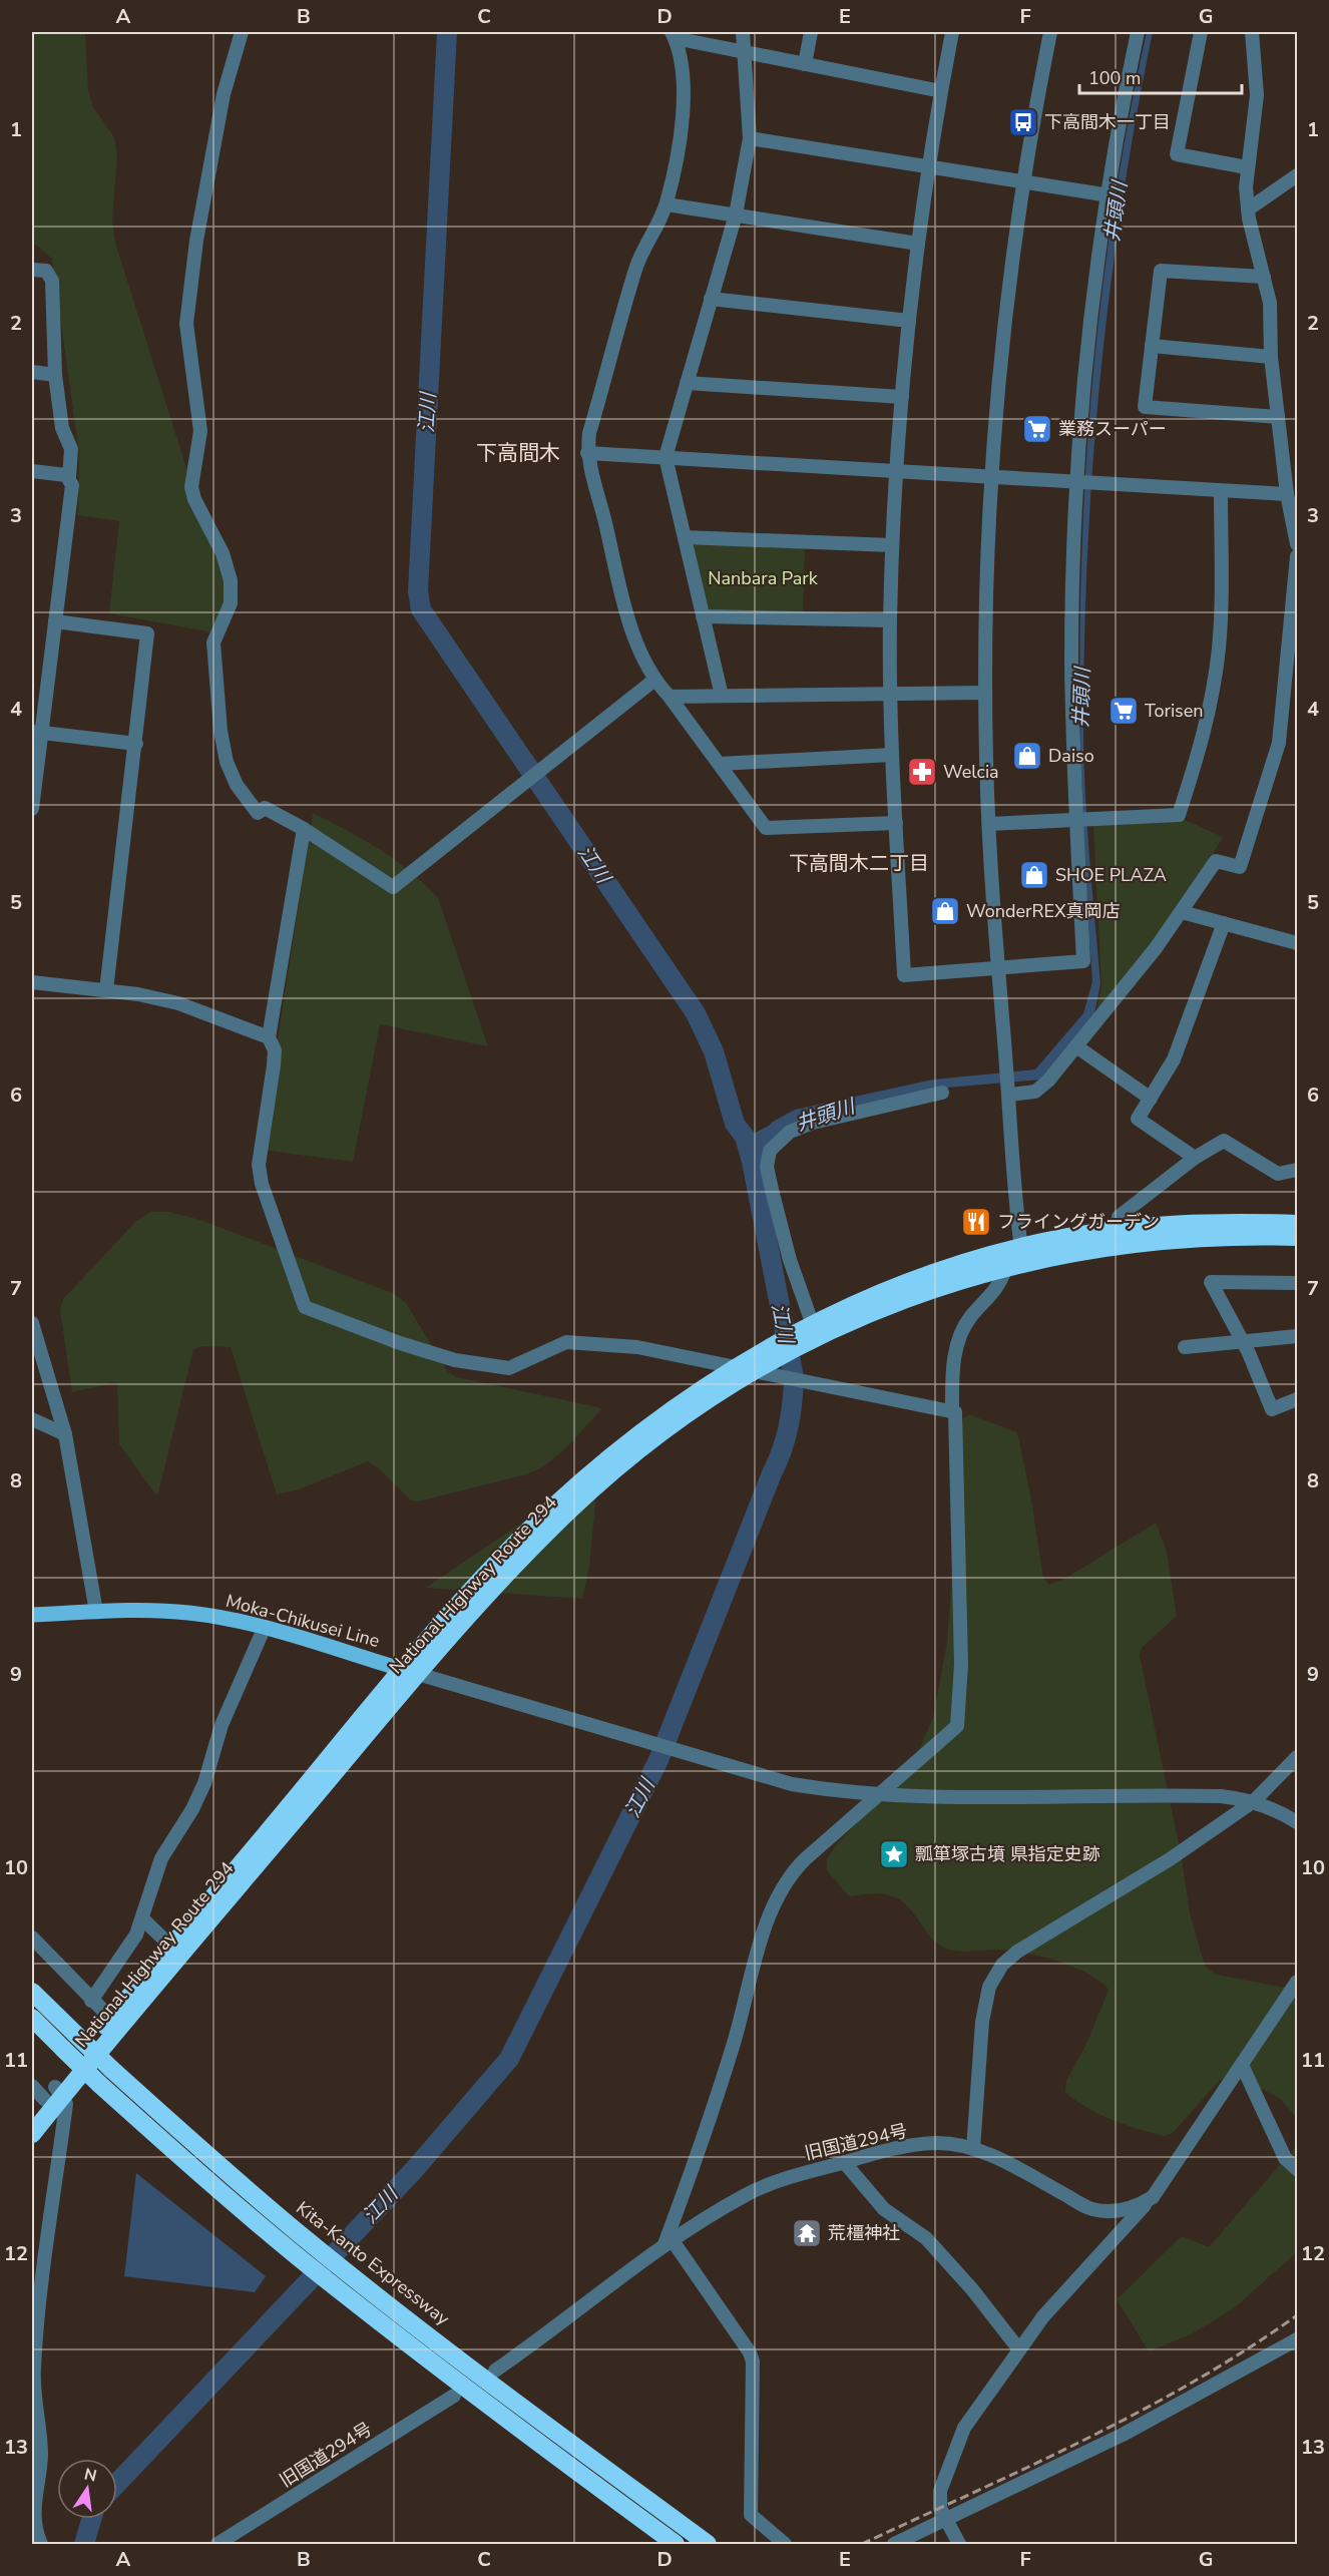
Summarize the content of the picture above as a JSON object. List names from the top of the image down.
{
  "streets": {
    "highway": ["National Highway Route 294", "Kita-Kanto Expressway"],
    "main road": ["Moka-Chikusei Line"],
    "street": ["旧国道294号"]
  },
  "crossings": [
    ["National Highway Route 294", "Moka-Chikusei Line"]
  ],
  "districts": ["下高間木", "下高間木二丁目"],
  "water": ["井頭川", "江川"],
  "parks": ["Nanbara Park"],
  "places": {
    "bus stop": ["下高間木一丁目"],
    "supermarket": ["業務スーパー", "Torisen"],
    "shop": ["Daiso", "SHOE PLAZA", "WonderREX真岡店"],
    "pharmacy": ["Welcia"],
    "restaurant": ["フライングガーデン"],
    "place": ["瓢箪塚古墳 県指定史跡"],
    "temple": ["荒橿神社"]
  },
  "scale_bar": "100 m",
  "north": "top",
  "grid": {
    "columns": [
      "A",
      "B",
      "C",
      "D",
      "E",
      "F",
      "G"
    ],
    "rows": [
      "1",
      "2",
      "3",
      "4",
      "5",
      "6",
      "7",
      "8",
      "9",
      "10",
      "11",
      "12",
      "13"
    ]
  }
}
